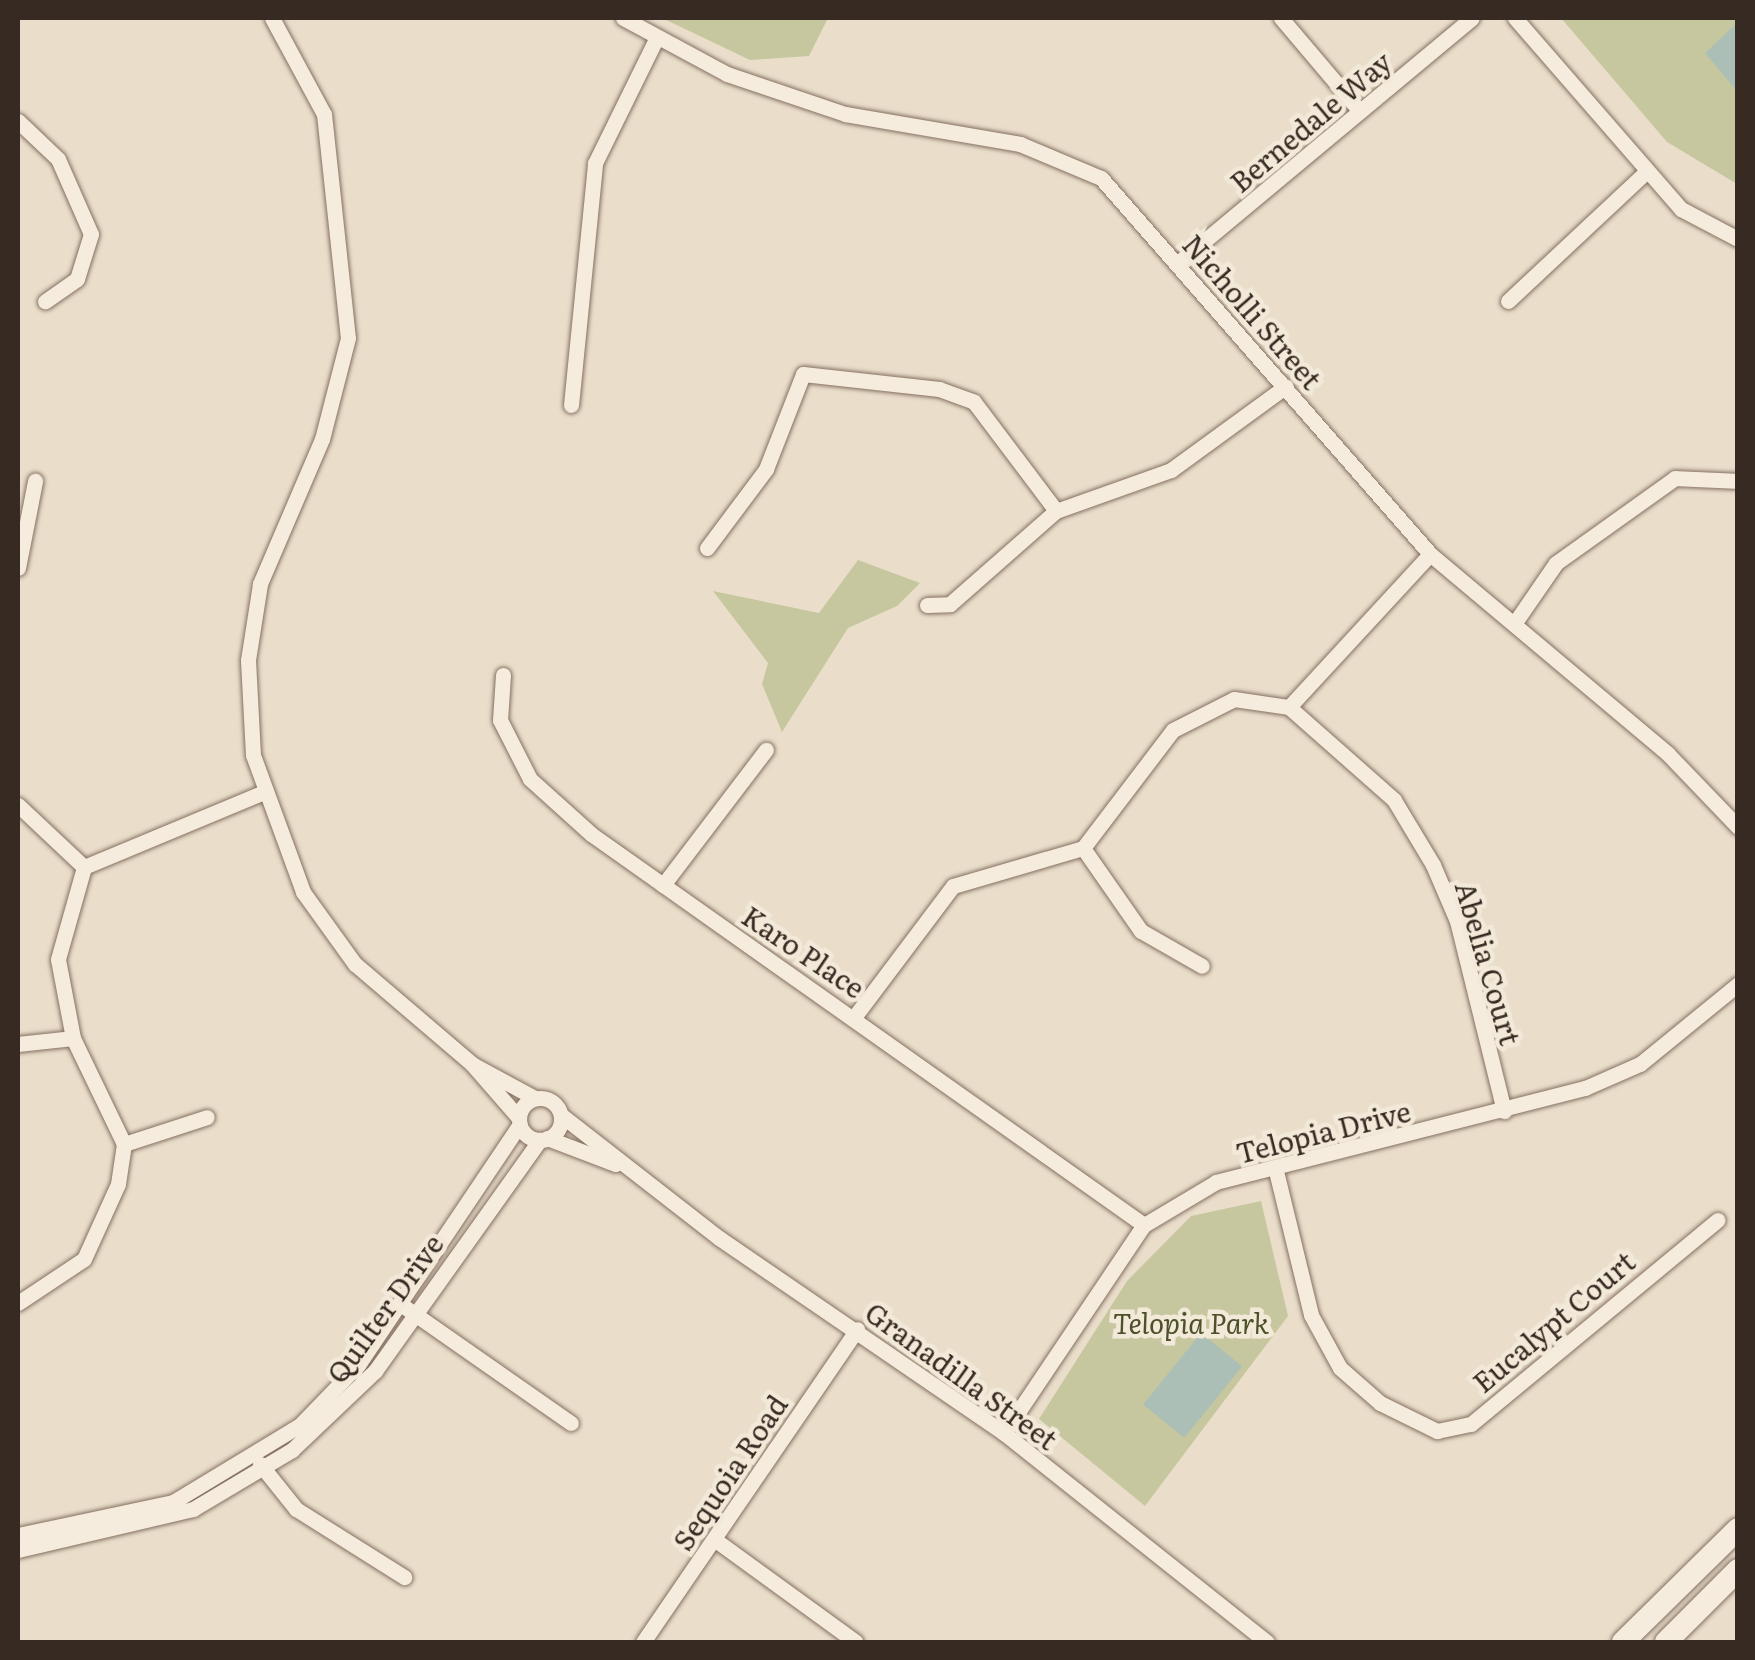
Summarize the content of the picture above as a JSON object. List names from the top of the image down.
{
  "streets": {
    "street": [
      "Bernedale Way",
      "Nicholli Street",
      "Karo Place",
      "Abelia Court",
      "Telopia Drive",
      "Quilter Drive",
      "Eucalypt Court",
      "Granadilla Street",
      "Sequoia Road"
    ]
  },
  "crossings": [
    ["Bernedale Way", "Nicholli Street"],
    ["Karo Place", "Telopia Drive"],
    ["Abelia Court", "Telopia Drive"],
    ["Telopia Drive", "Eucalypt Court"],
    ["Telopia Drive", "Granadilla Street"],
    ["Quilter Drive", "Granadilla Street"],
    ["Granadilla Street", "Sequoia Road"]
  ],
  "parks": ["Telopia Park"]
}
